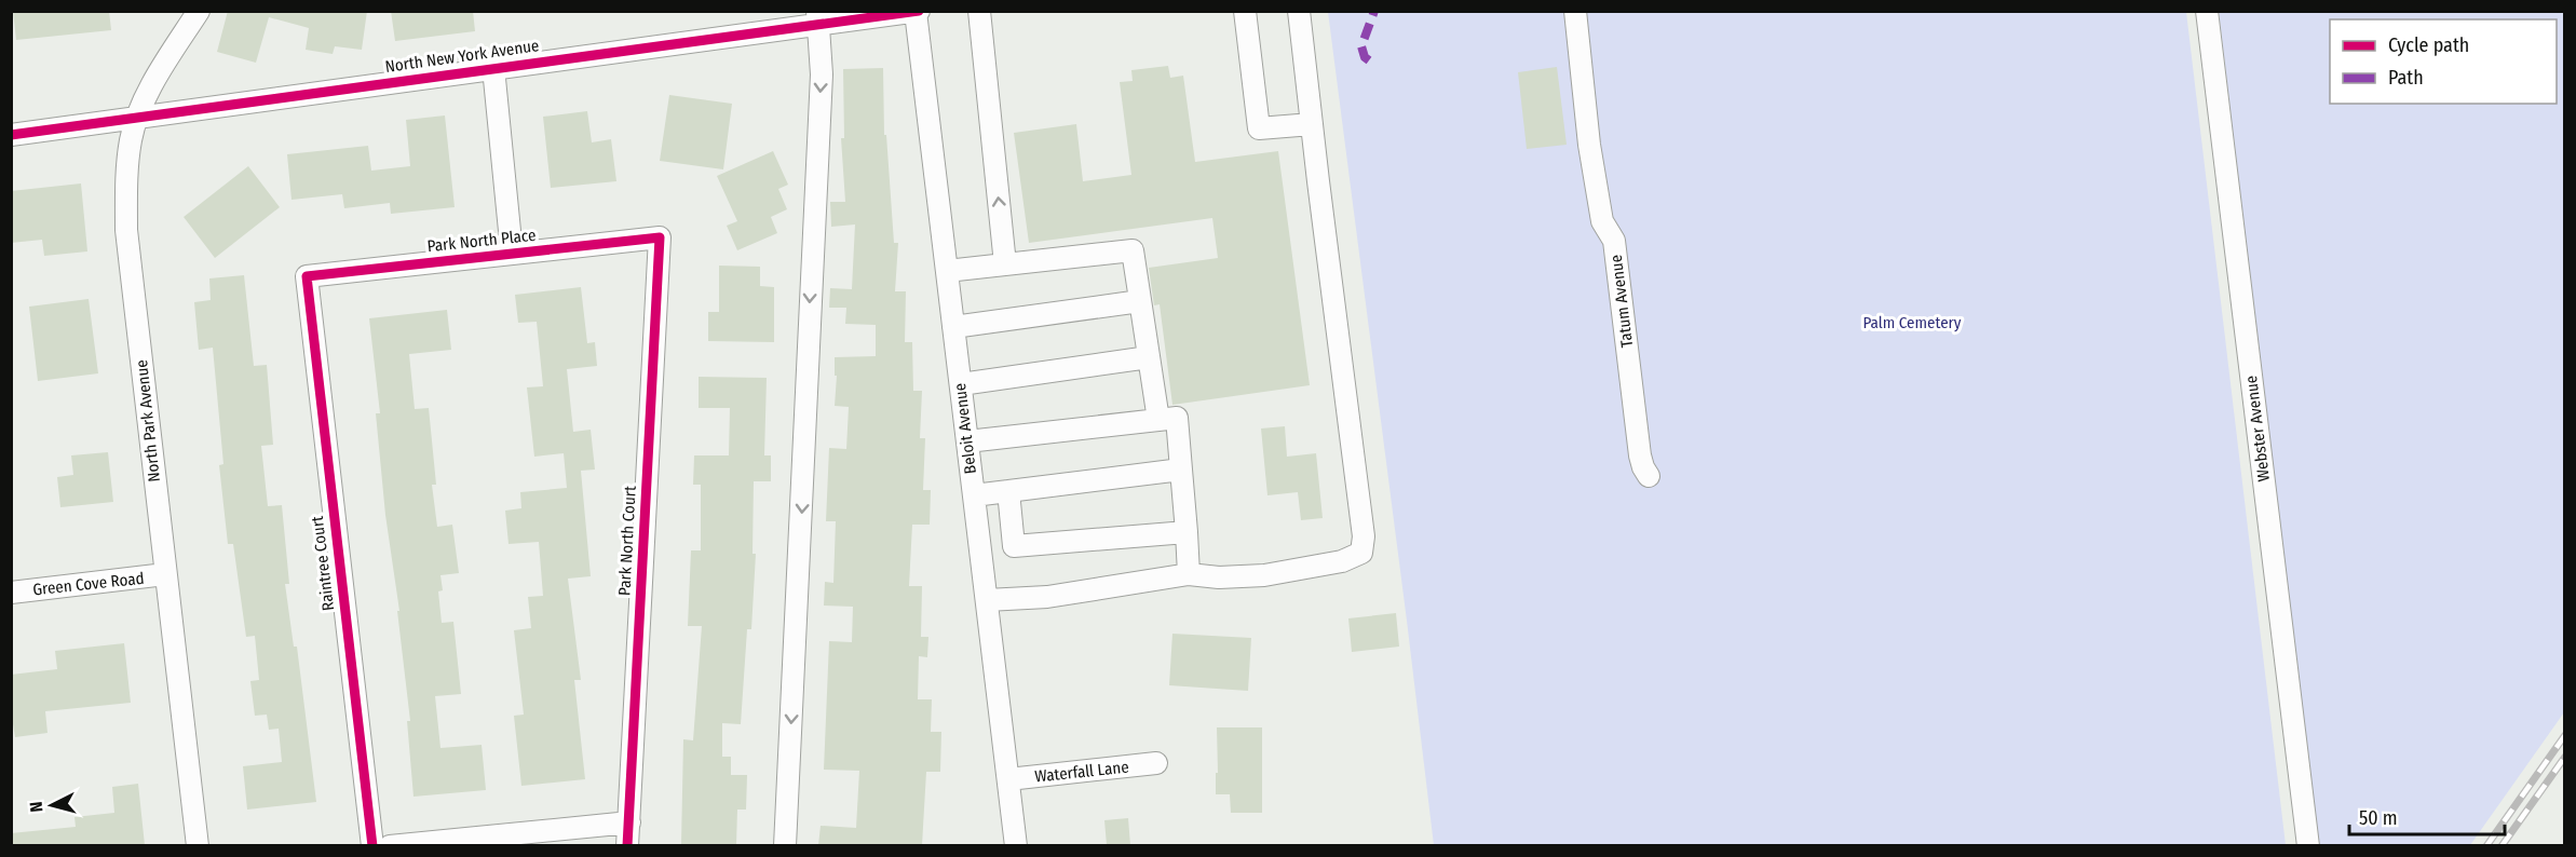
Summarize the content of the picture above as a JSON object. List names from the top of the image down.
{
  "streets": {
    "street": [
      "North New York Avenue",
      "Park North Place",
      "Tatum Avenue",
      "North Park Avenue",
      "Beloit Avenue",
      "Webster Avenue",
      "Park North Court",
      "Raintree Court",
      "Green Cove Road",
      "Waterfall Lane"
    ]
  },
  "crossings": [
    ["North New York Avenue", "Park North Place"],
    ["North New York Avenue", "North Park Avenue"],
    ["North New York Avenue", "Beloit Avenue"],
    ["Park North Place", "Park North Court"],
    ["Park North Place", "Raintree Court"],
    ["North Park Avenue", "Green Cove Road"],
    ["Beloit Avenue", "Waterfall Lane"]
  ],
  "parks": ["Palm Cemetery"],
  "legend": ["Cycle path", "Path"],
  "scale_bar": "50 m",
  "north": "left"
}
